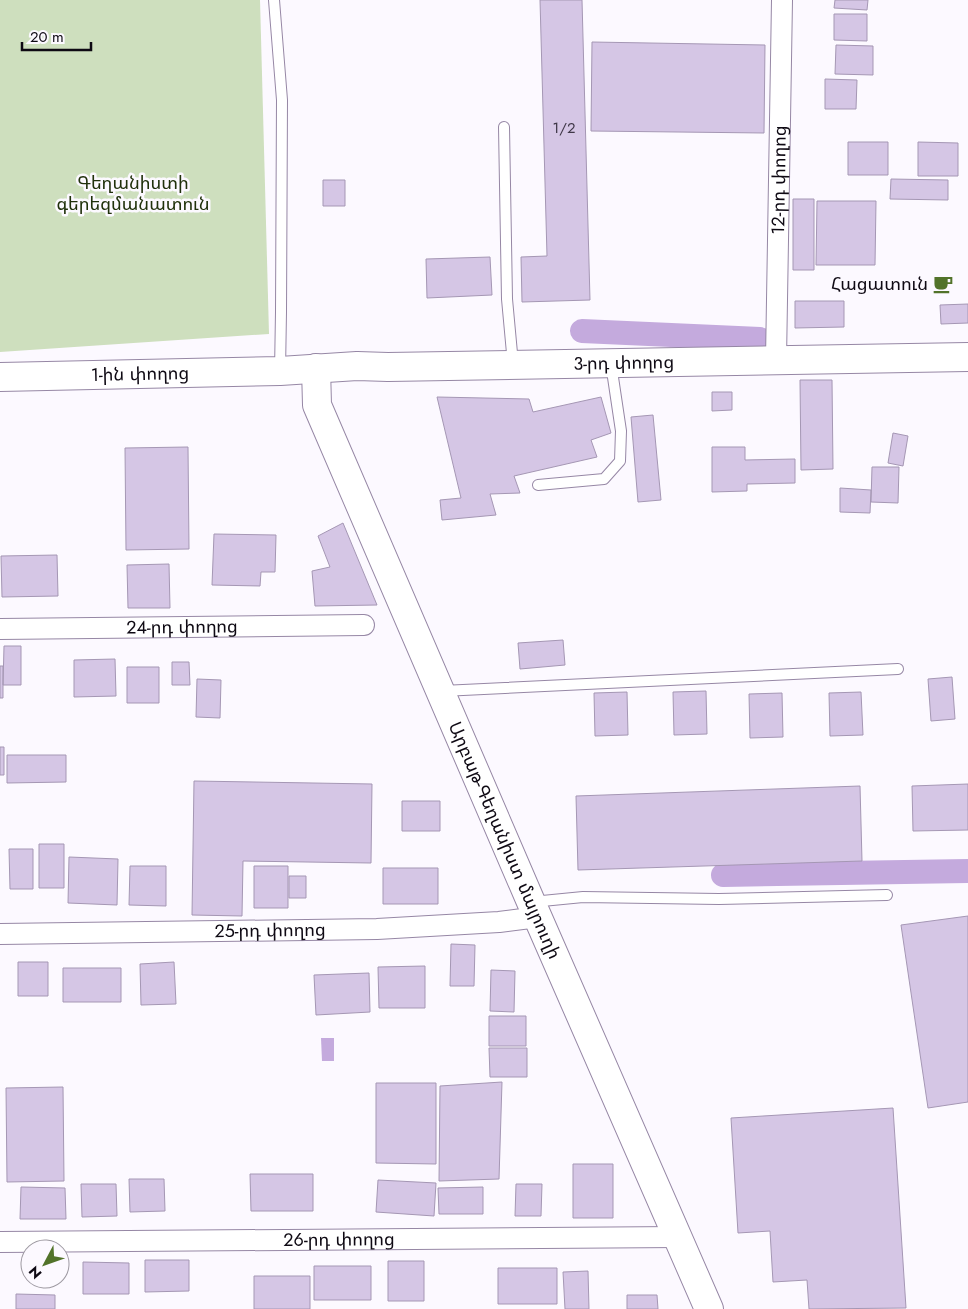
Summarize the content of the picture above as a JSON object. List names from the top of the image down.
{
  "streets": {
    "main road": ["3-րդ փողոց", "1-ին փողոց", "Արբաթ-Գեղանիստ մայրուղի"],
    "street": [
      "12-րդ փողոց",
      "24-րդ փողոց",
      "25-րդ փողոց",
      "26-րդ փողոց"
    ]
  },
  "crossings": [
    ["12-րդ փողոց", "3-րդ փողոց"],
    ["3-րդ փողոց", "1-ին փողոց"],
    ["3-րդ փողոց", "Արբաթ-Գեղանիստ մայրուղի"],
    ["Արբաթ-Գեղանիստ մայրուղի", "25-րդ փողոց"],
    ["Արբաթ-Գեղանիստ մայրուղի", "26-րդ փողոց"]
  ],
  "parks": ["Գեղանիստի գերեզմանատուն"],
  "places": {
    "cafe": ["Հացատուն"]
  },
  "house_numbers": ["1/2"],
  "scale_bar": "20 m",
  "north": "bottom left"
}
